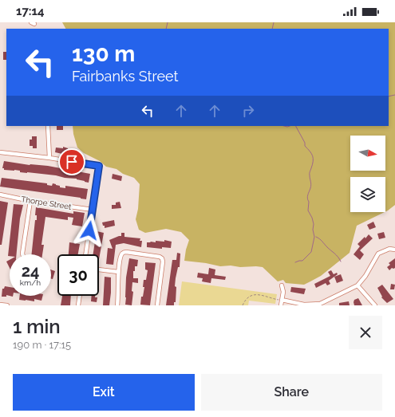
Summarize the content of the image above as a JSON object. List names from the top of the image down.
{
  "streets": {
    "street": ["Thorpe Street"]
  },
  "north": "right",
  "page": {
    "status": "17:14",
    "turn": ["130 m", "Fairbanks Street"],
    "speed": "24 km/h",
    "limit": "30",
    "heading": ["1 min", "190 m · 17:15"],
    "buttons": ["Exit", "Share"]
  }
}
